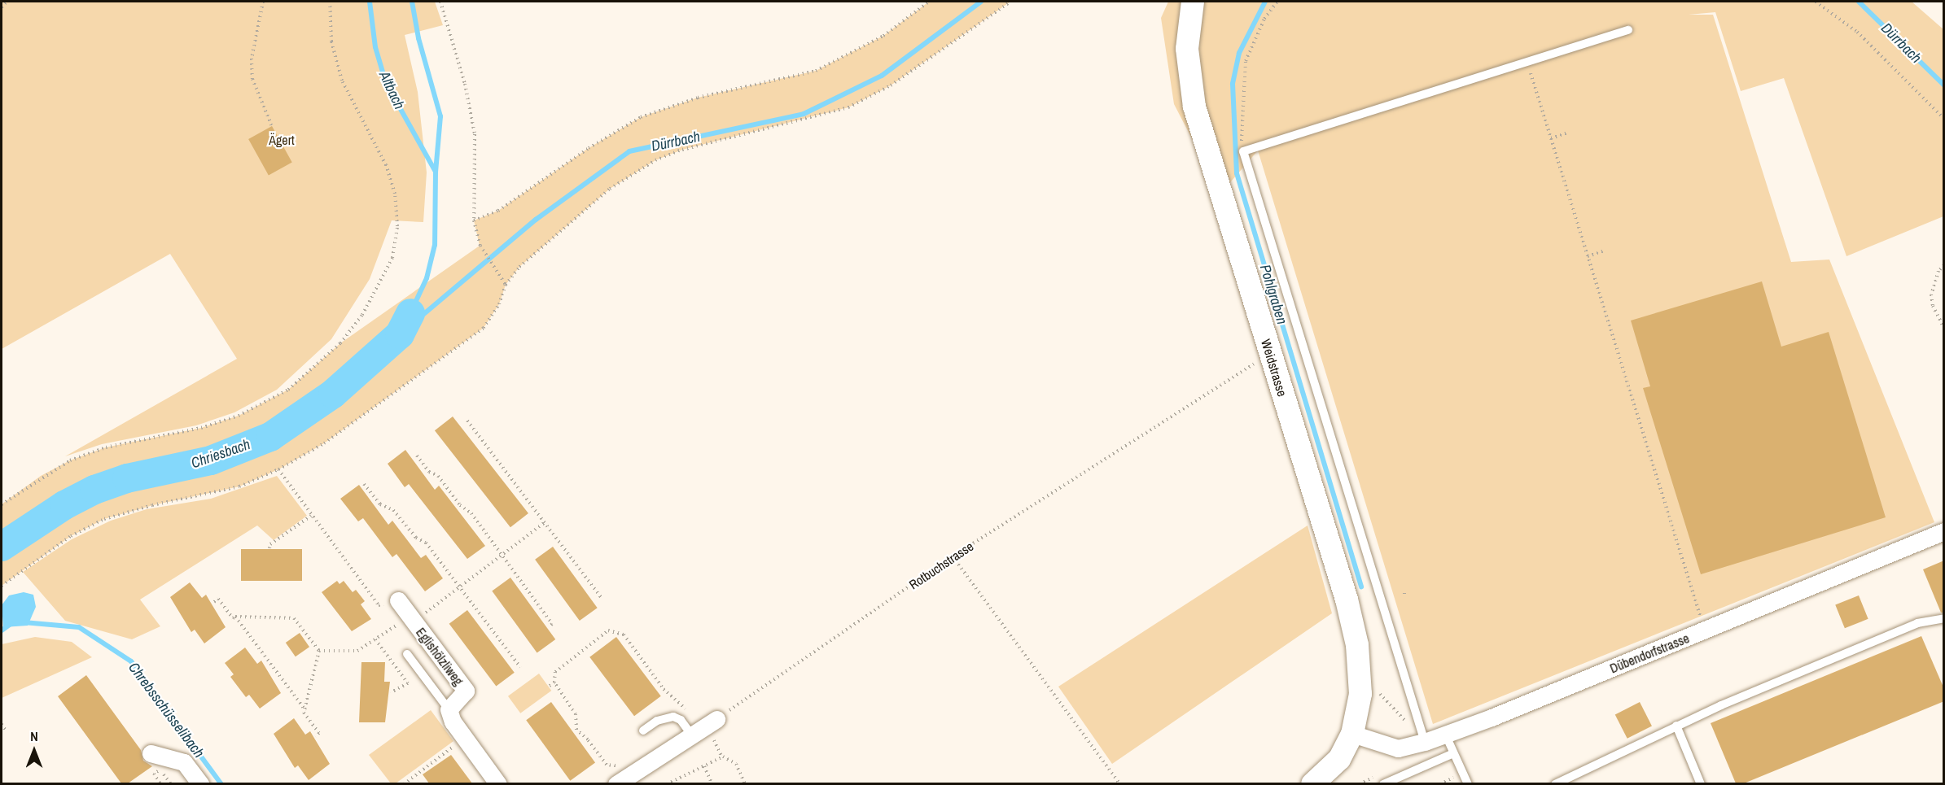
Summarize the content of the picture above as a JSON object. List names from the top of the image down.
{
  "streets": {
    "main road": ["Weidstrasse"],
    "street": ["Dübendorfstrasse", "Eglishölzliweg"],
    "path": ["Rotbuchstrasse"]
  },
  "crossings": [
    ["Weidstrasse", "Rotbuchstrasse"],
    ["Weidstrasse", "Dübendorfstrasse"]
  ],
  "water": [
    "Dürrbach",
    "Altbach",
    "Pohlgraben",
    "Chriesbach",
    "Chrebsschüsselibach"
  ],
  "parks": ["Ägert"],
  "north": "top"
}
